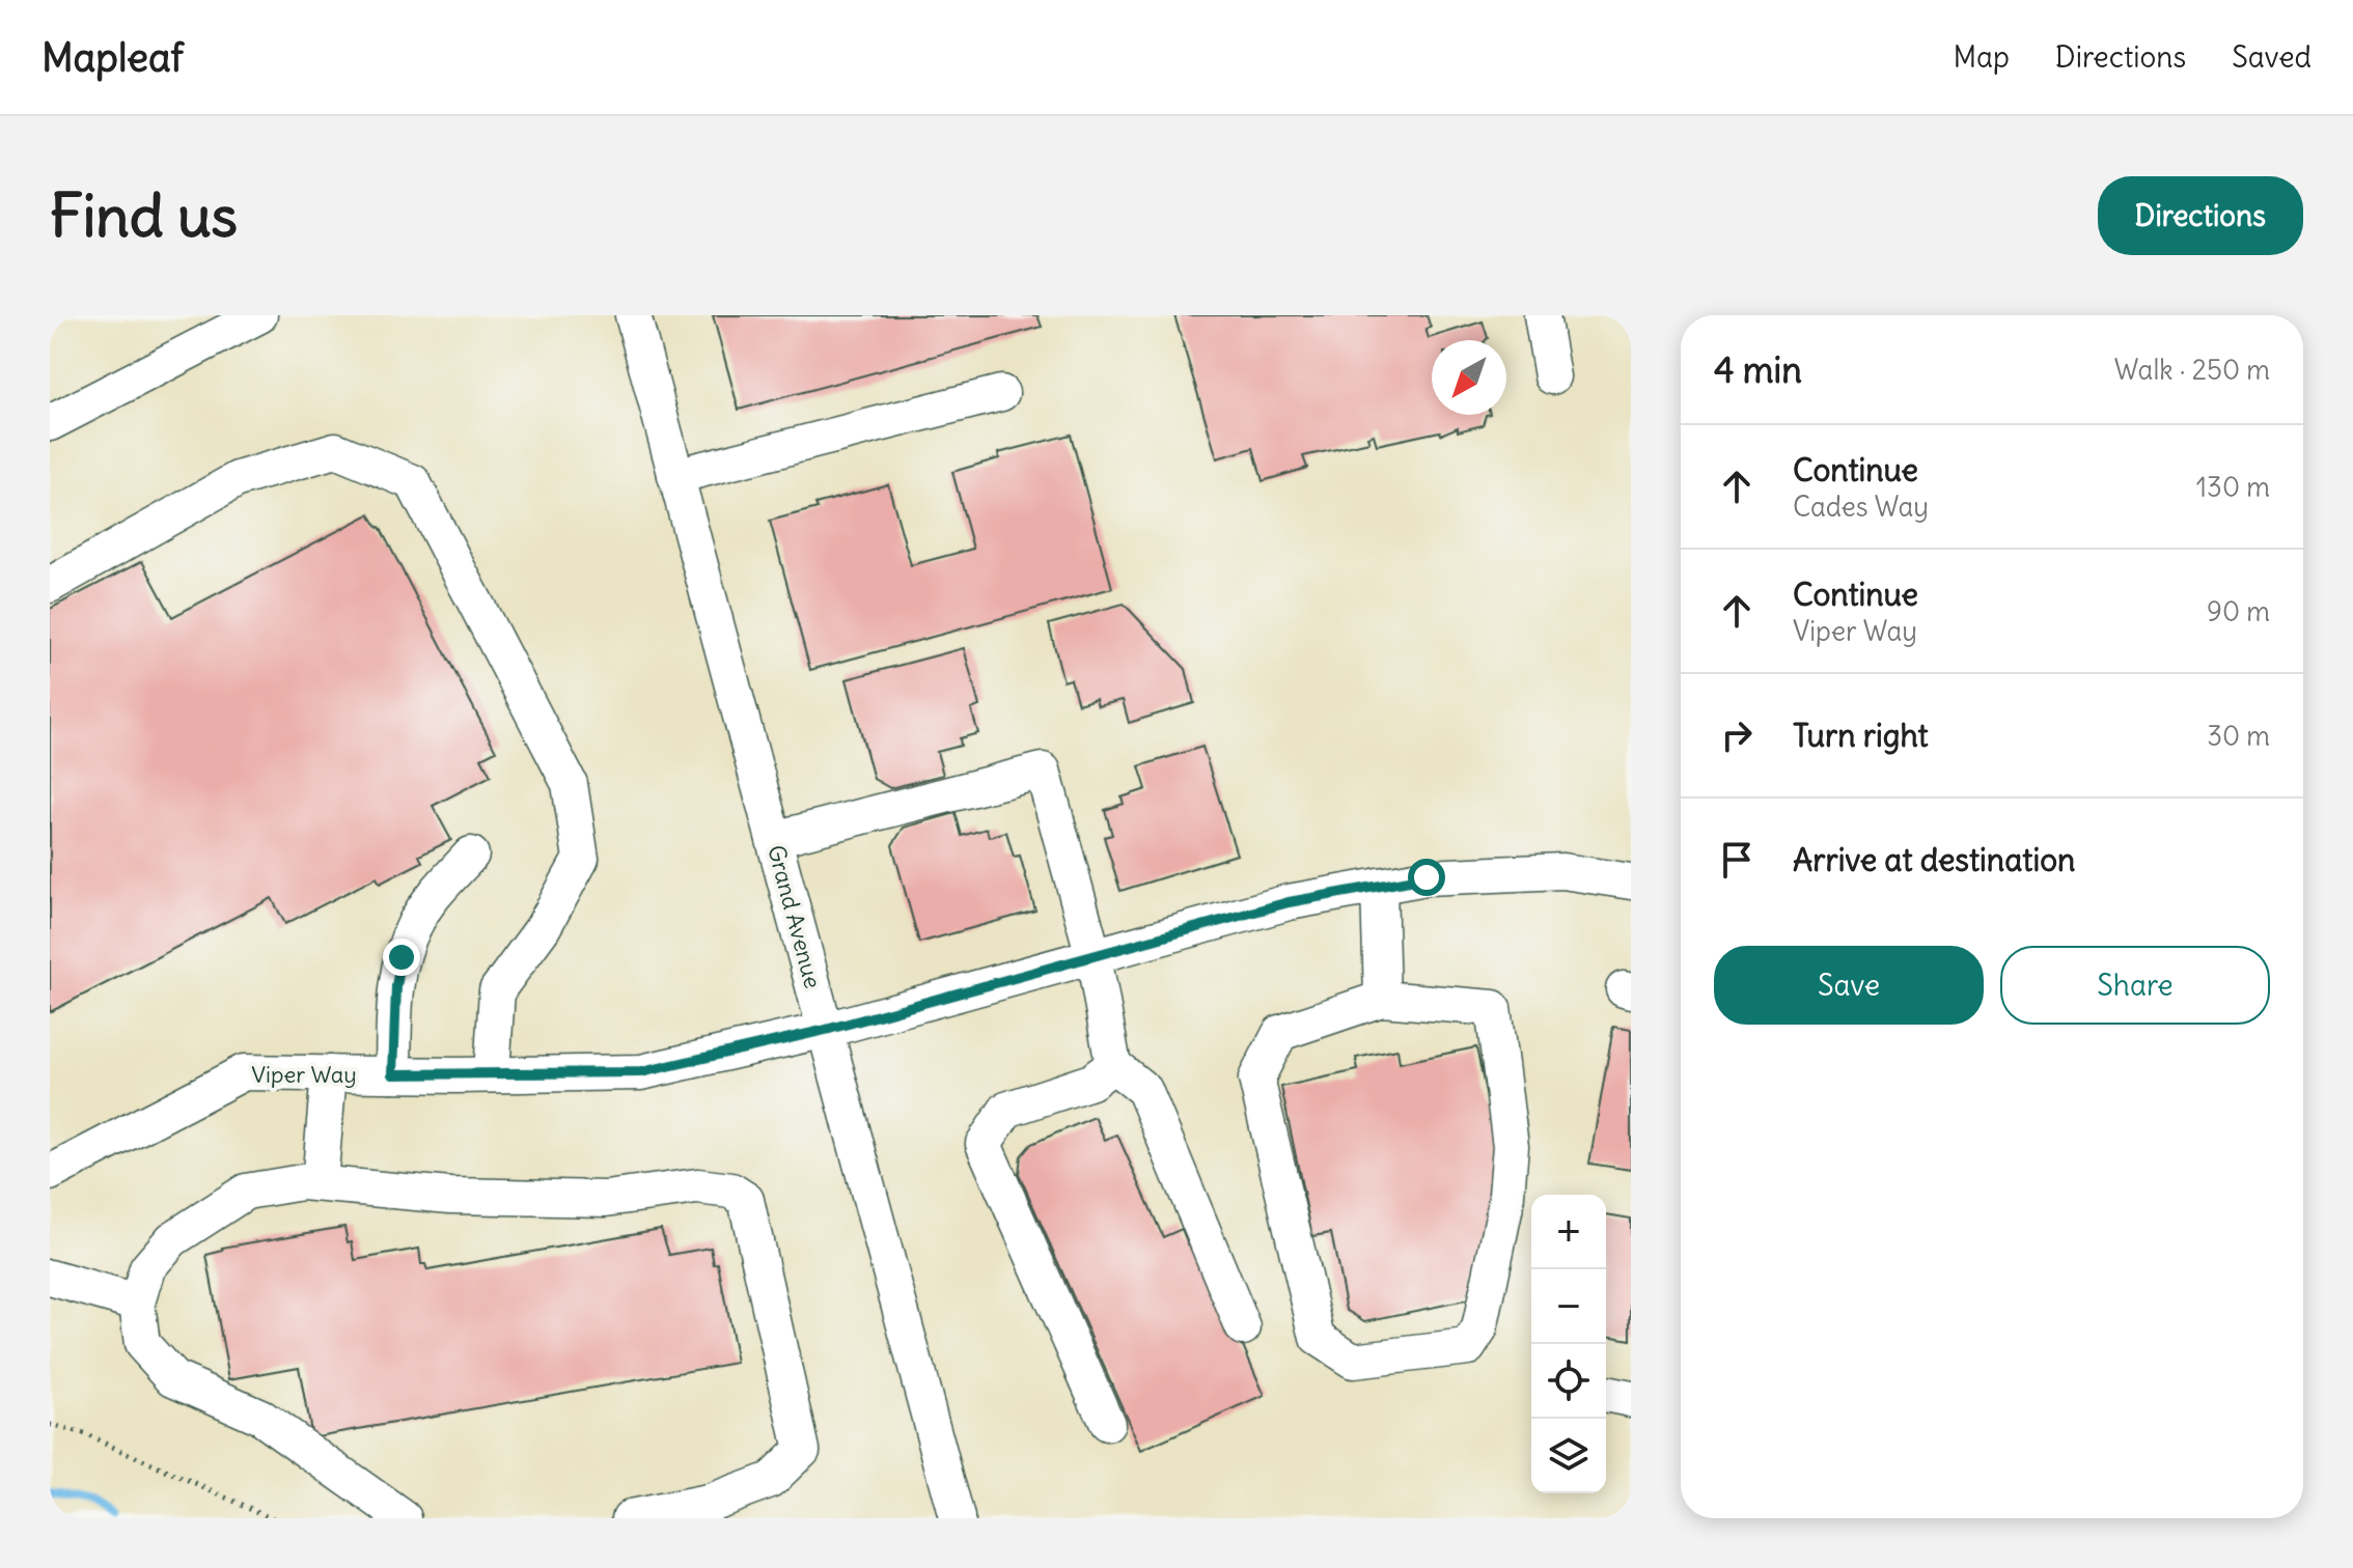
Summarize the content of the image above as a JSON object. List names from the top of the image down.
{
  "streets": {
    "street": ["Grand Avenue", "Viper Way"]
  },
  "crossings": [
    ["Grand Avenue", "Viper Way"]
  ],
  "north": "bottom left",
  "page": {
    "header": "Mapleaf",
    "nav": ["Map", "Directions", "Saved"],
    "buttons": [
      "Directions",
      ["Save", "Share"]
    ],
    "title": "Find us",
    "heading": ["4 min", "Walk · 250 m"],
    "list": [
      ["Continue", "Cades Way", "130 m"],
      ["Continue", "Viper Way", "90 m"],
      ["Turn right", "30 m"],
      "Arrive at destination"
    ],
    "map_buttons": ["+", "−"]
  }
}
